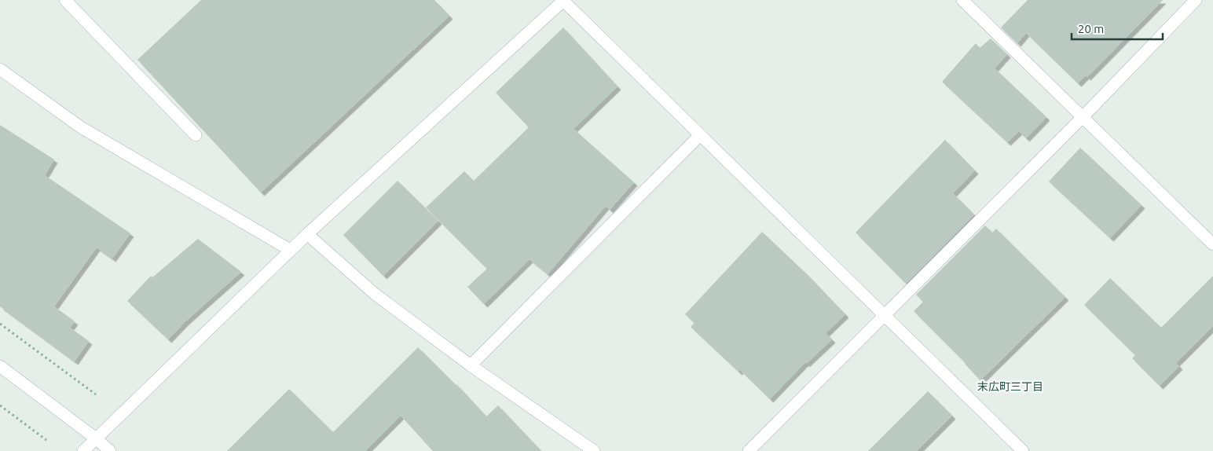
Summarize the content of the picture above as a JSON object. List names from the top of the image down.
{
  "districts": ["末広町三丁目"],
  "scale_bar": "20 m"
}
